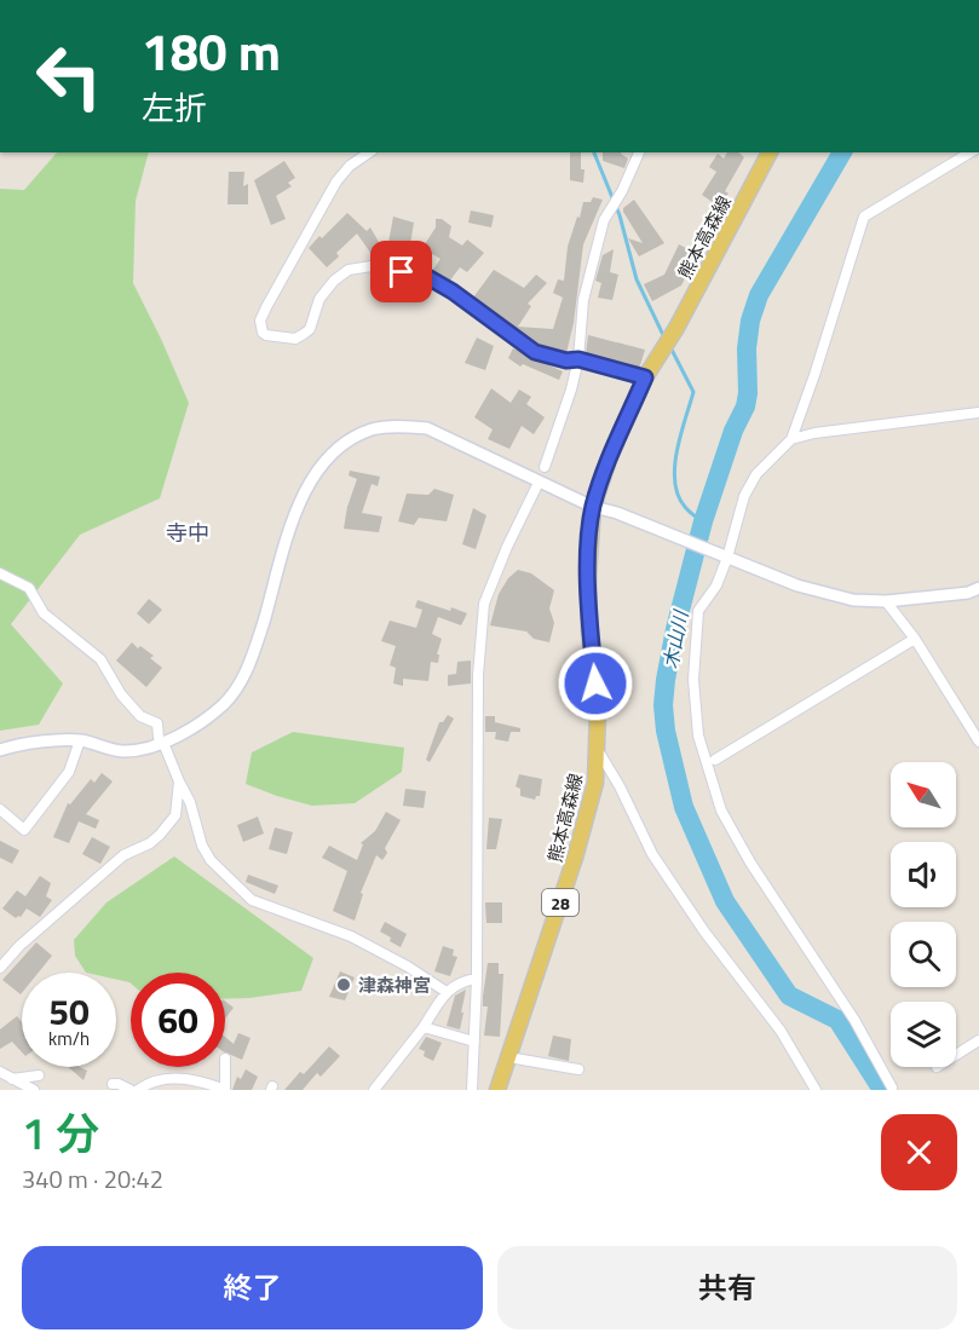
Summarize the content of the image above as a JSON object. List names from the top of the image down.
{
  "streets": {
    "main road": ["熊本高森線", "28"]
  },
  "districts": ["寺中"],
  "water": ["木山川"],
  "places": ["津森神宮"],
  "north": "top left",
  "page": {
    "turn": ["180 m", "左折"],
    "speed": "50 km/h",
    "limit": "60",
    "heading": ["1 分", "340 m · 20:42"],
    "buttons": ["終了", "共有"]
  }
}
